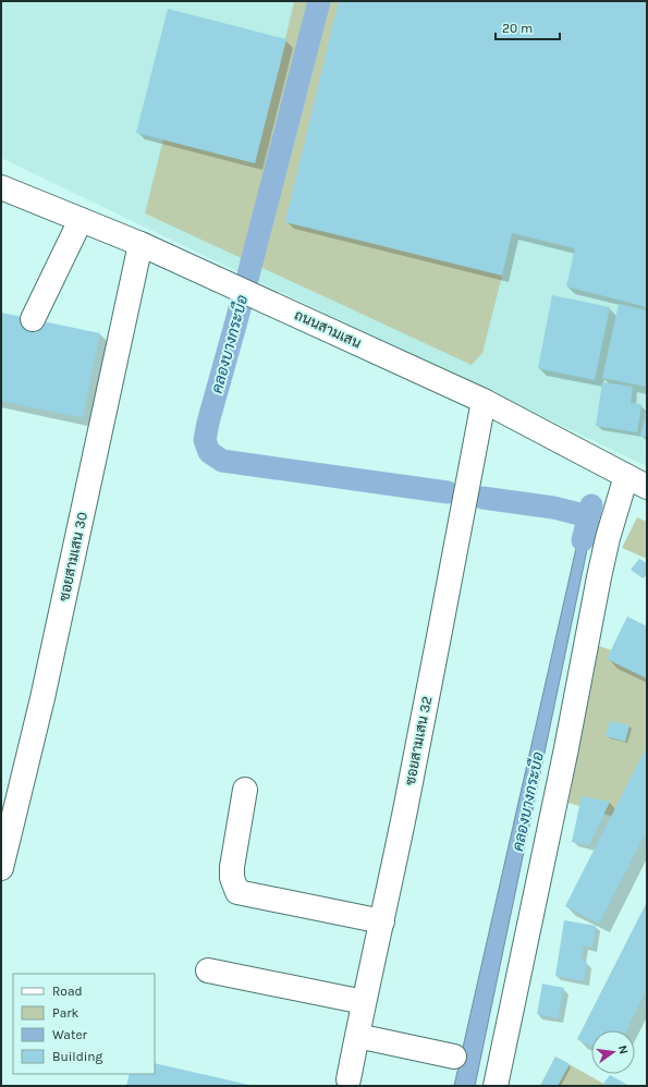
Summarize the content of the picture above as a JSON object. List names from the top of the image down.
{
  "streets": {
    "street": ["ถนนสามเสน", "ซอยสามเสน 30", "ซอยสามเสน 32"]
  },
  "crossings": [
    ["ถนนสามเสน", "ซอยสามเสน 30"],
    ["ถนนสามเสน", "ซอยสามเสน 32"]
  ],
  "water": ["คลองบางกระบือ"],
  "legend": [
    "Road",
    "Park",
    "Water",
    "Building"
  ],
  "scale_bar": "20 m",
  "north": "right"
}
